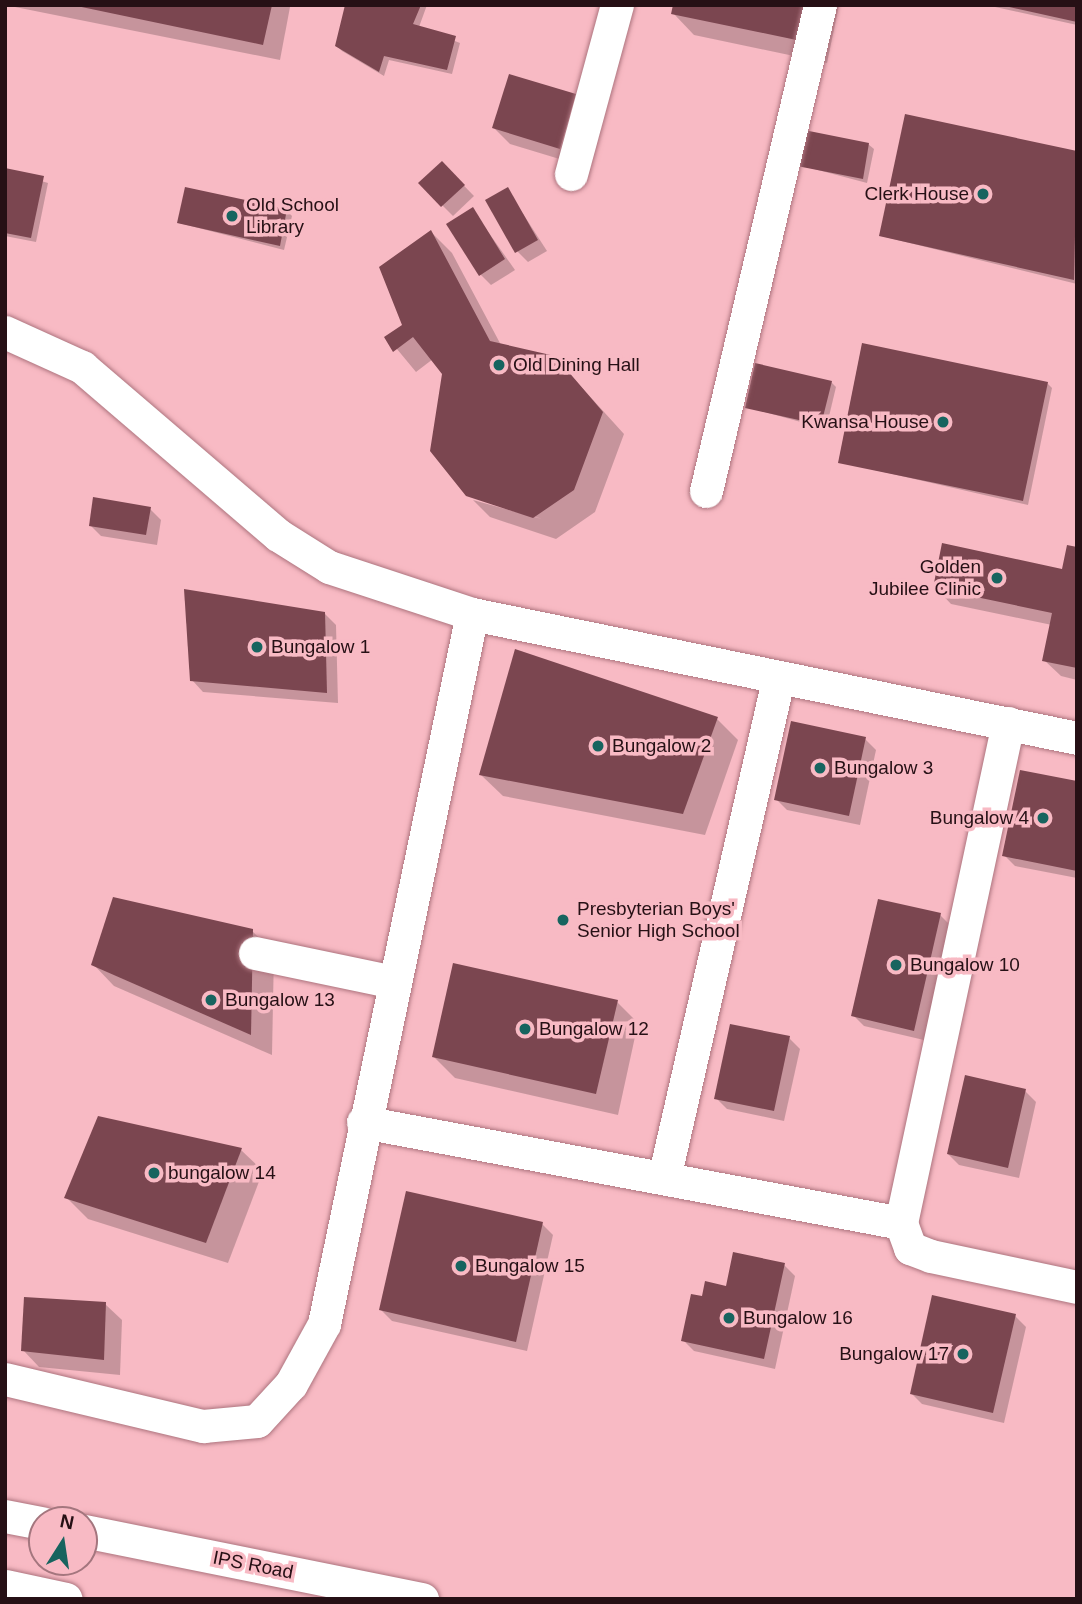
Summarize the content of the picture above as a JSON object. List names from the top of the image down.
{
  "streets": {
    "street": ["IPS Road"]
  },
  "places": [
    "Clerk House",
    "Old School Library",
    "Old Dining Hall",
    "Kwansa House",
    "Golden Jubilee Clinic",
    "Bungalow 1",
    "Bungalow 2",
    "Bungalow 3",
    "Bungalow 4",
    "Presbyterian Boys' Senior High School",
    "Bungalow 10",
    "Bungalow 13",
    "Bungalow 12",
    "bungalow 14",
    "Bungalow 15",
    "Bungalow 16",
    "Bungalow 17"
  ],
  "north": "top"
}
